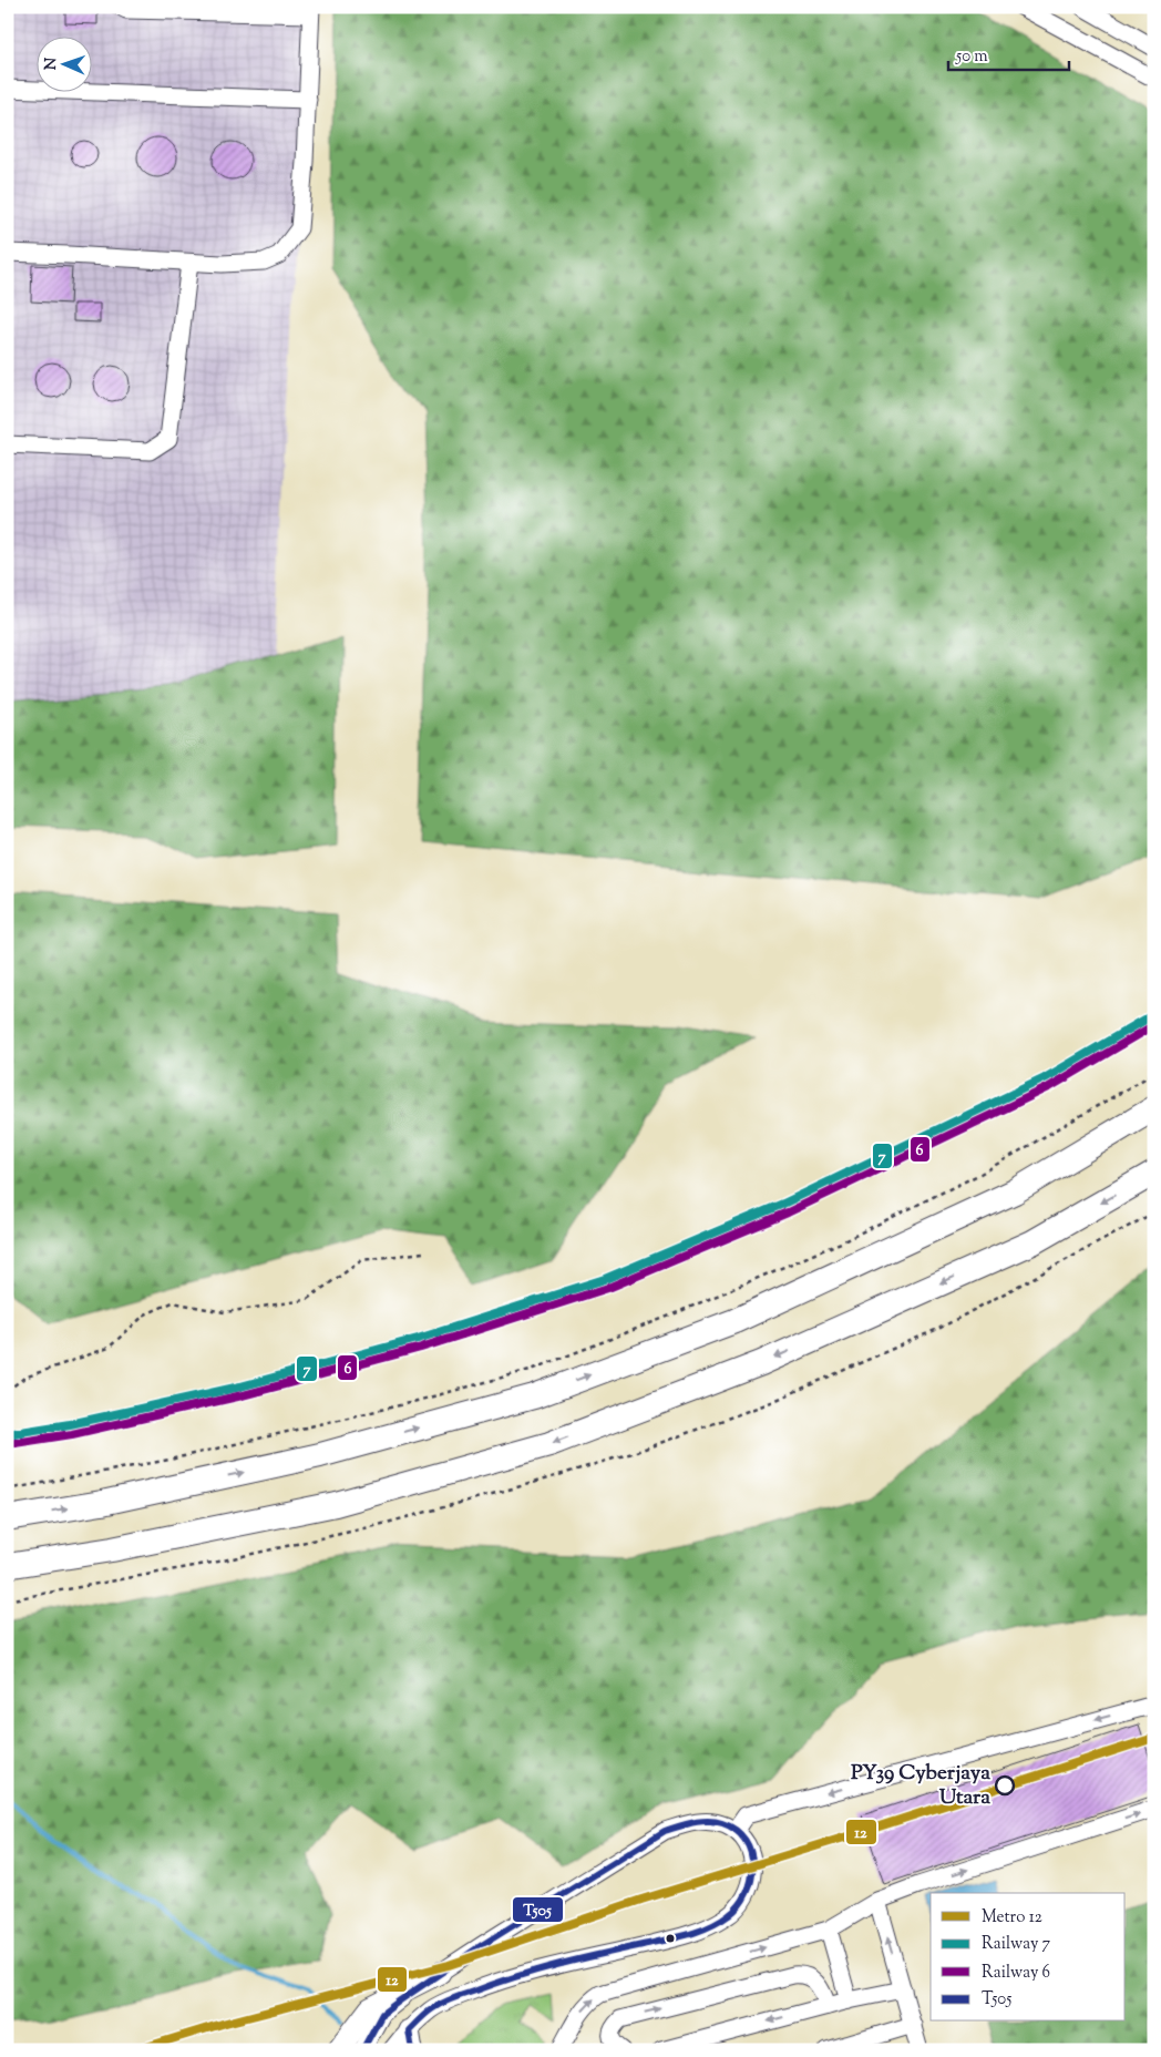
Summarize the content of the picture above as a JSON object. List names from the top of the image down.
{
  "places": ["PY39 Cyberjaya Utara"],
  "lines": [
    "rail line 7",
    "rail line 6",
    "metro line 12",
    "transit line T505"
  ],
  "legend": [
    "Metro 12",
    "Railway 7",
    "Railway 6",
    "T505"
  ],
  "scale_bar": "50 m",
  "north": "left"
}
